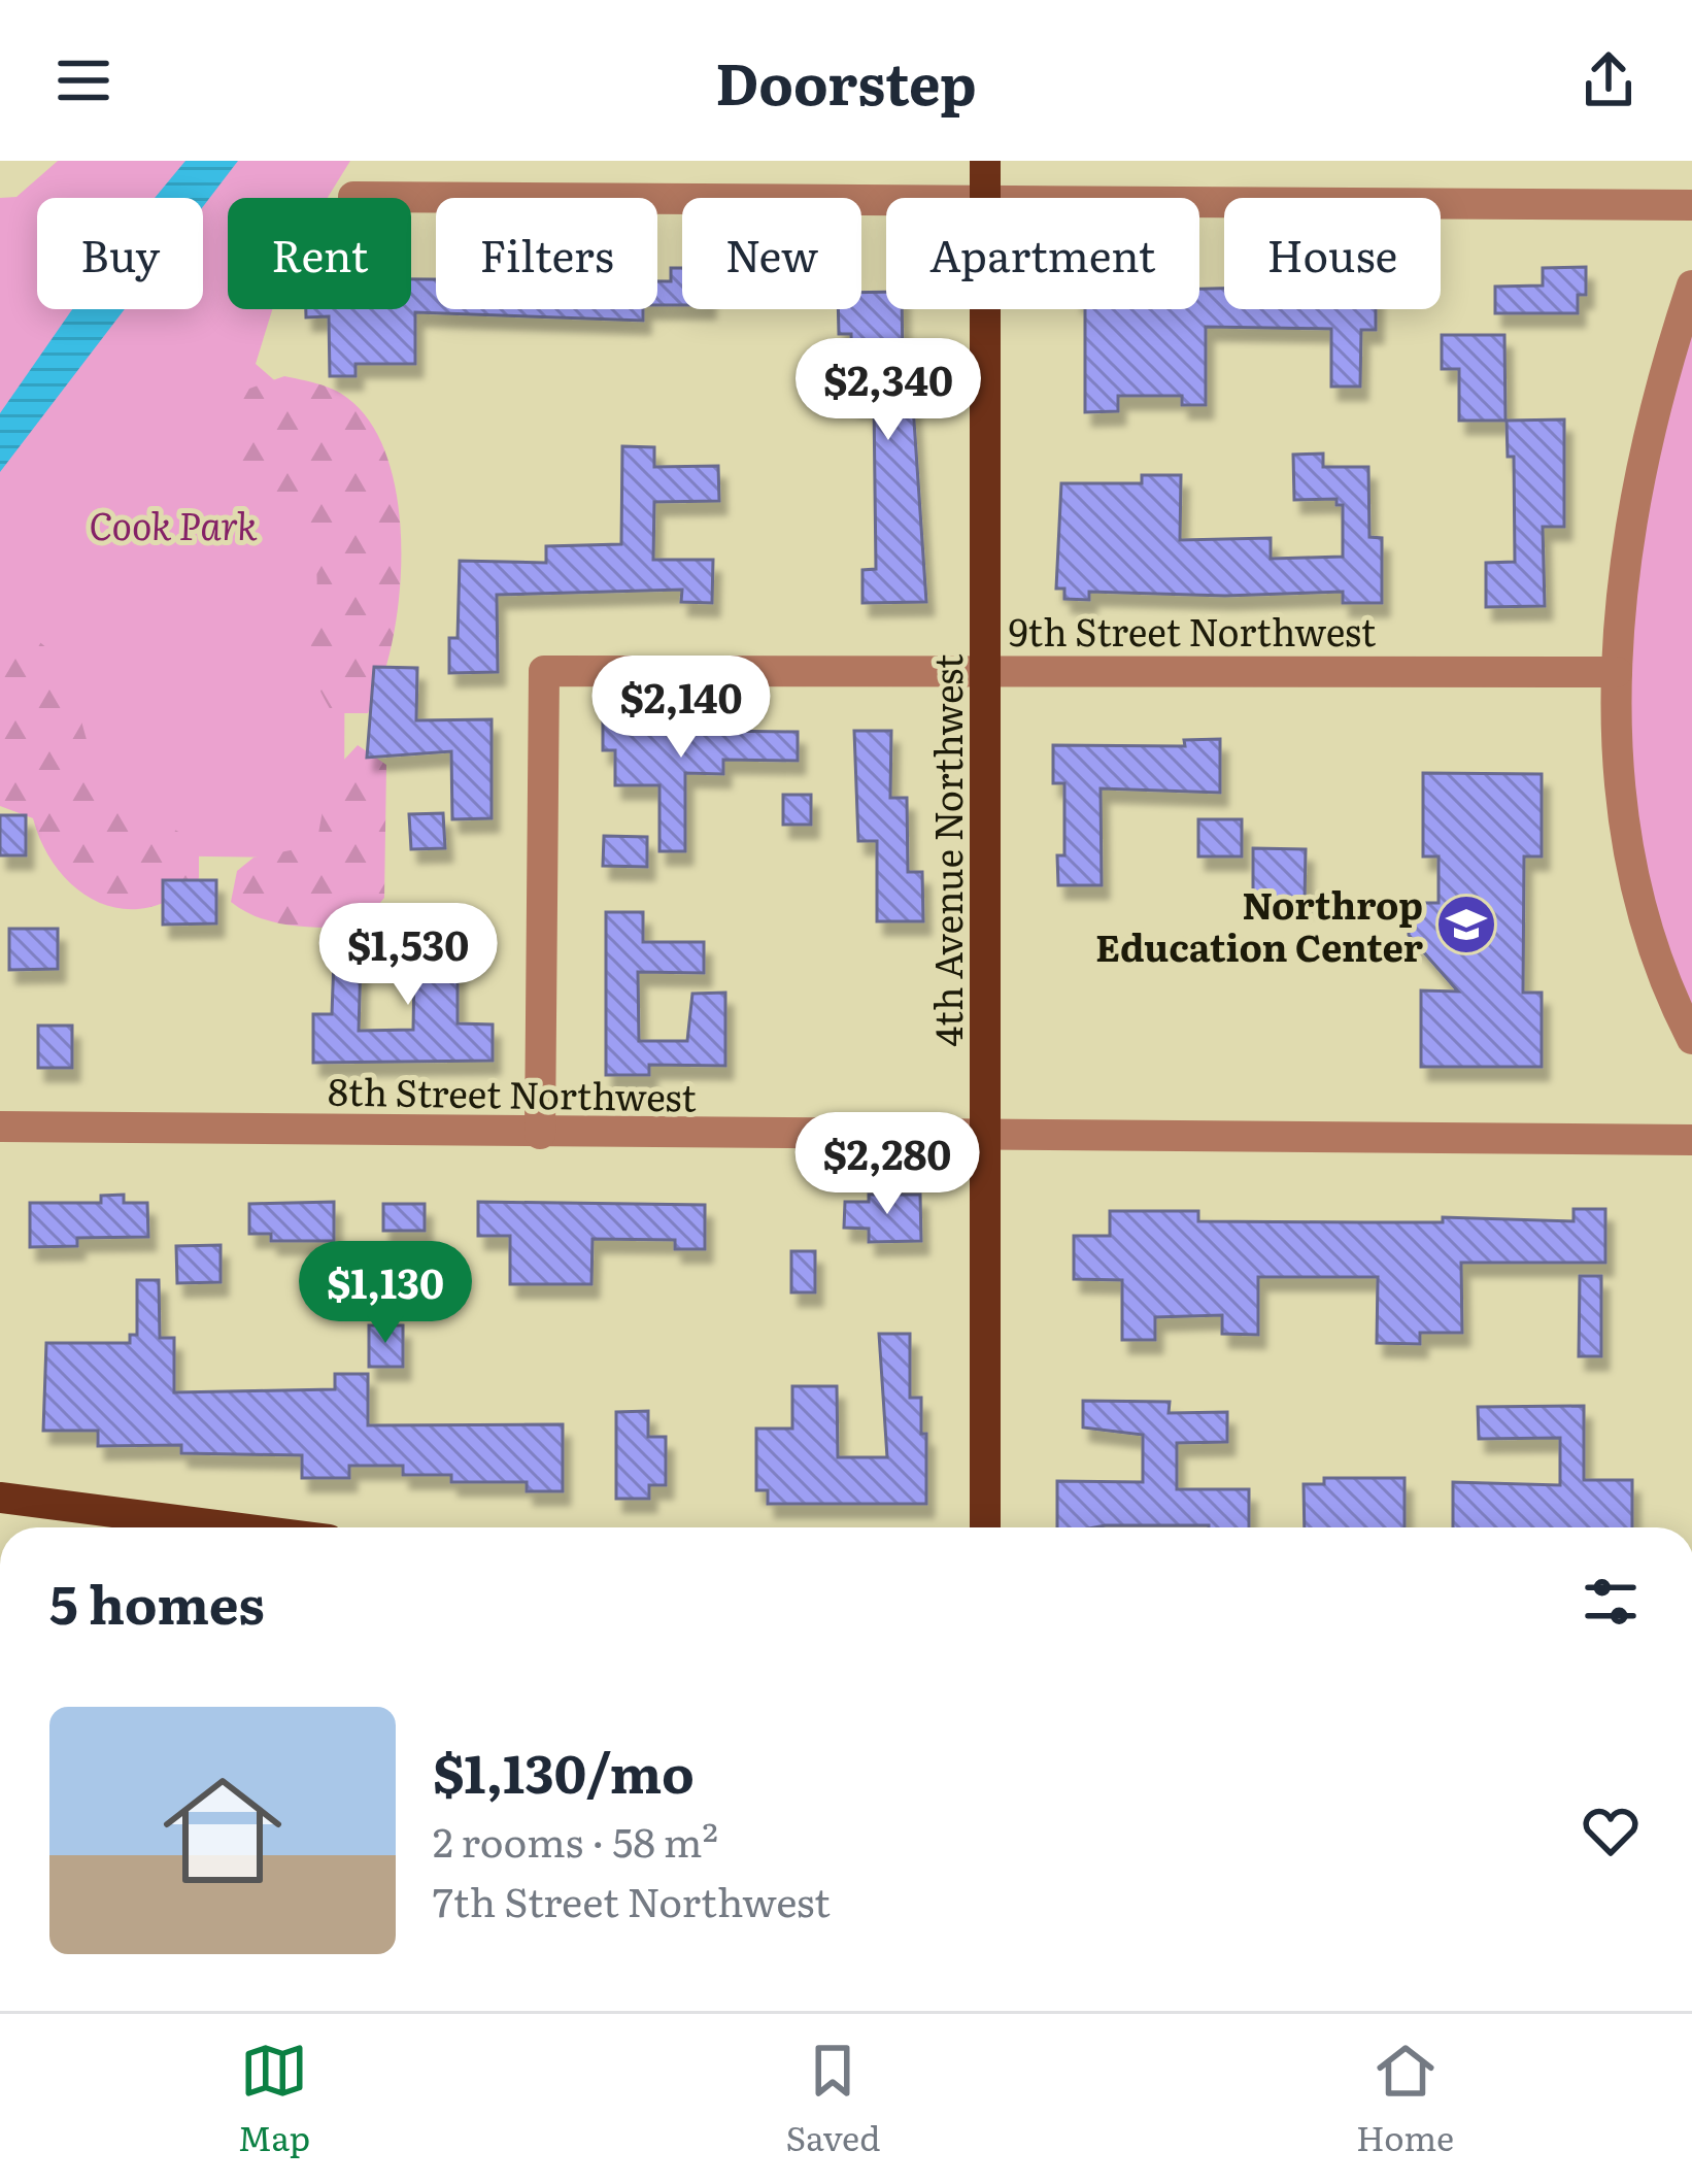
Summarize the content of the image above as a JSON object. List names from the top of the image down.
{
  "streets": {
    "main road": ["4th Avenue Northwest"],
    "street": ["9th Street Northwest", "8th Street Northwest"]
  },
  "crossings": [
    ["9th Street Northwest", "4th Avenue Northwest"],
    ["9th Street Northwest", "8th Street Northwest"],
    ["4th Avenue Northwest", "8th Street Northwest"]
  ],
  "parks": ["Cook Park"],
  "places": {
    "school or university": ["Northrop Education Center"]
  },
  "page": {
    "header": "Doorstep",
    "chip": [
      "Buy",
      "Rent",
      "Filters",
      "New",
      "Apartment",
      "House"
    ],
    "price": [
      "$2,340",
      "$2,140",
      "$1,530",
      "$2,280",
      "$1,130"
    ],
    "heading": "5 homes",
    "list": [
      {
        "name": "$1,130/mo",
        "note": "2 rooms · 58 m² · 7th Street Northwest"
      }
    ],
    "tabs": ["Map", "Saved", "Home"]
  }
}
